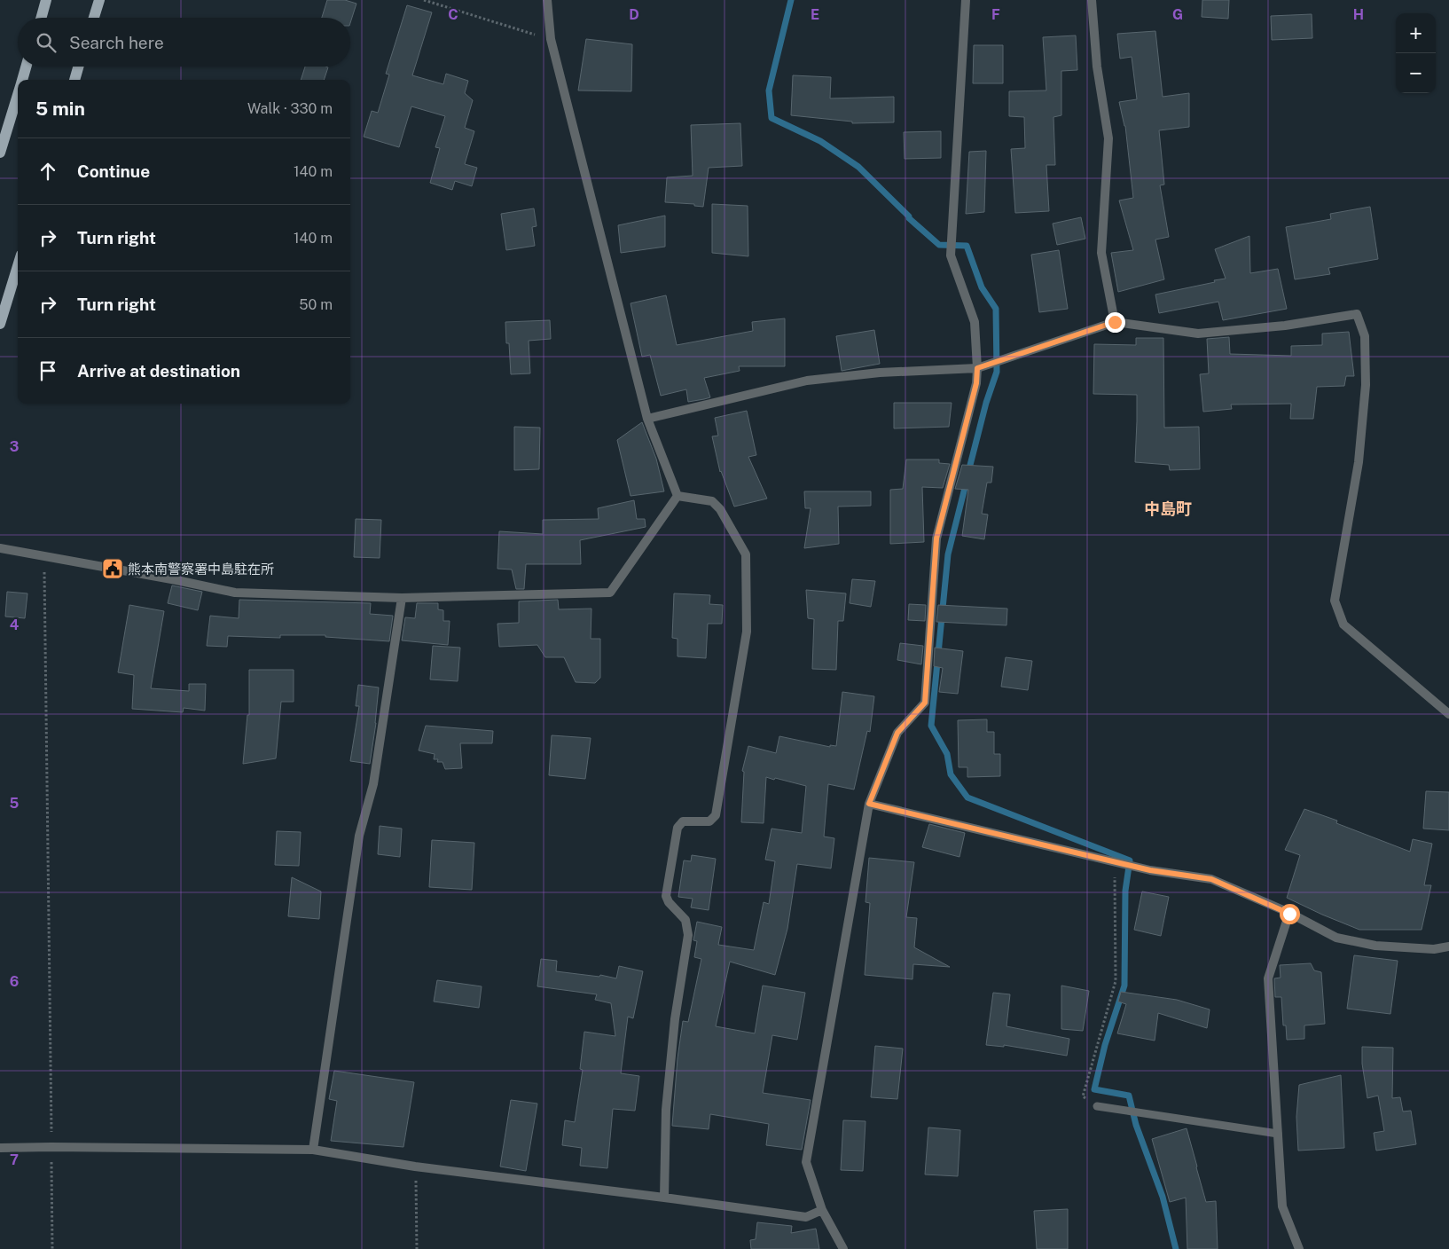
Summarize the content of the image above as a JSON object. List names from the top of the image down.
{
  "districts": ["中島町"],
  "places": {
    "public building": ["熊本南警察署中島駐在所"]
  },
  "page": {
    "map_buttons": ["+", "−"],
    "search": "Search here",
    "heading": ["5 min", "Walk · 330 m"],
    "list": [
      ["Continue", "140 m"],
      ["Turn right", "140 m"],
      ["Turn right", "50 m"],
      "Arrive at destination"
    ]
  },
  "grid": {
    "columns": [
      "C",
      "D",
      "E",
      "F",
      "G",
      "H"
    ],
    "rows": [
      "3",
      "4",
      "5",
      "6",
      "7"
    ]
  }
}
